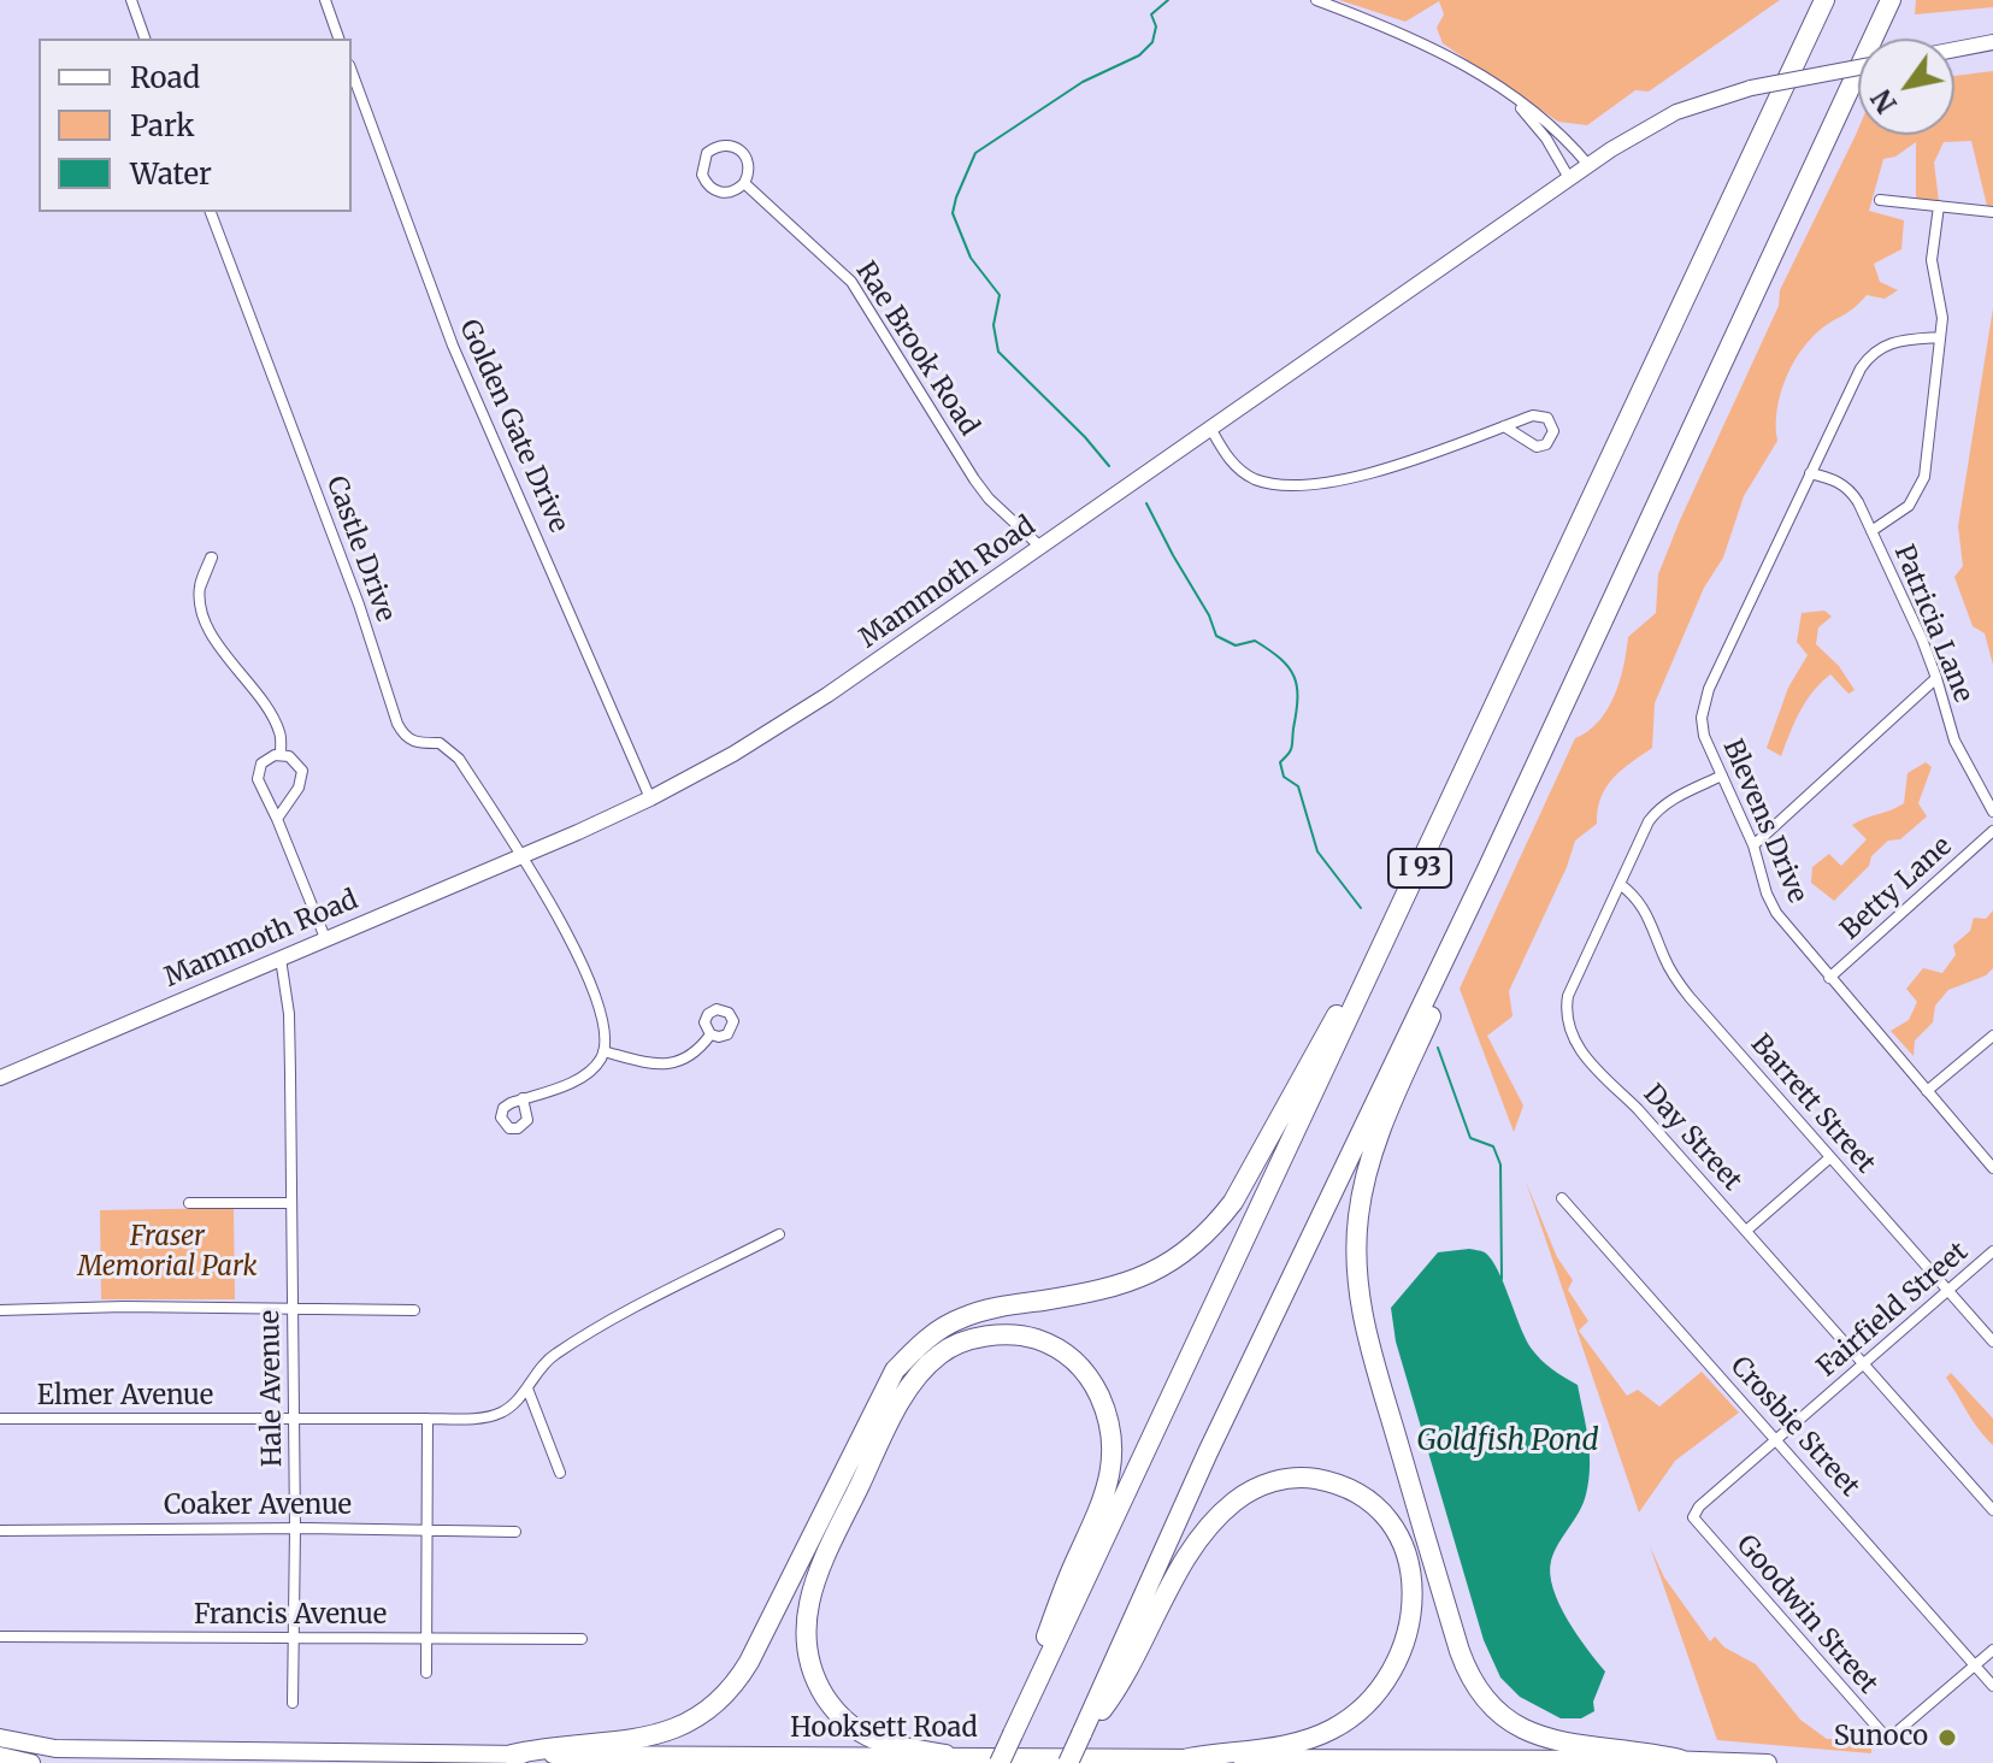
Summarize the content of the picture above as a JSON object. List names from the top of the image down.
{
  "streets": {
    "highway": ["I 93"],
    "main road": ["Mammoth Road", "Hooksett Road"],
    "street": [
      "Rae Brook Road",
      "Golden Gate Drive",
      "Castle Drive",
      "Patricia Lane",
      "Blevens Drive",
      "Betty Lane",
      "Barrett Street",
      "Day Street",
      "Fairfield Street",
      "Hale Avenue",
      "Elmer Avenue",
      "Crosbie Street",
      "Coaker Avenue",
      "Goodwin Street",
      "Francis Avenue"
    ]
  },
  "crossings": [
    ["Rae Brook Road", "Mammoth Road"],
    ["Golden Gate Drive", "Mammoth Road"],
    ["Castle Drive", "Mammoth Road"],
    ["Mammoth Road", "Hale Avenue"],
    ["Patricia Lane", "Blevens Drive"],
    ["Blevens Drive", "Betty Lane"],
    ["Blevens Drive", "Day Street"],
    ["Barrett Street", "Day Street"],
    ["Barrett Street", "Fairfield Street"],
    ["Day Street", "Fairfield Street"],
    ["Fairfield Street", "Crosbie Street"],
    ["Fairfield Street", "Goodwin Street"],
    ["Hale Avenue", "Elmer Avenue"],
    ["Hale Avenue", "Coaker Avenue"],
    ["Hale Avenue", "Francis Avenue"],
    ["Crosbie Street", "Goodwin Street"]
  ],
  "water": ["Goldfish Pond"],
  "parks": ["Fraser Memorial Park"],
  "places": ["Sunoco"],
  "legend": ["Road", "Park", "Water"],
  "north": "bottom left"
}
